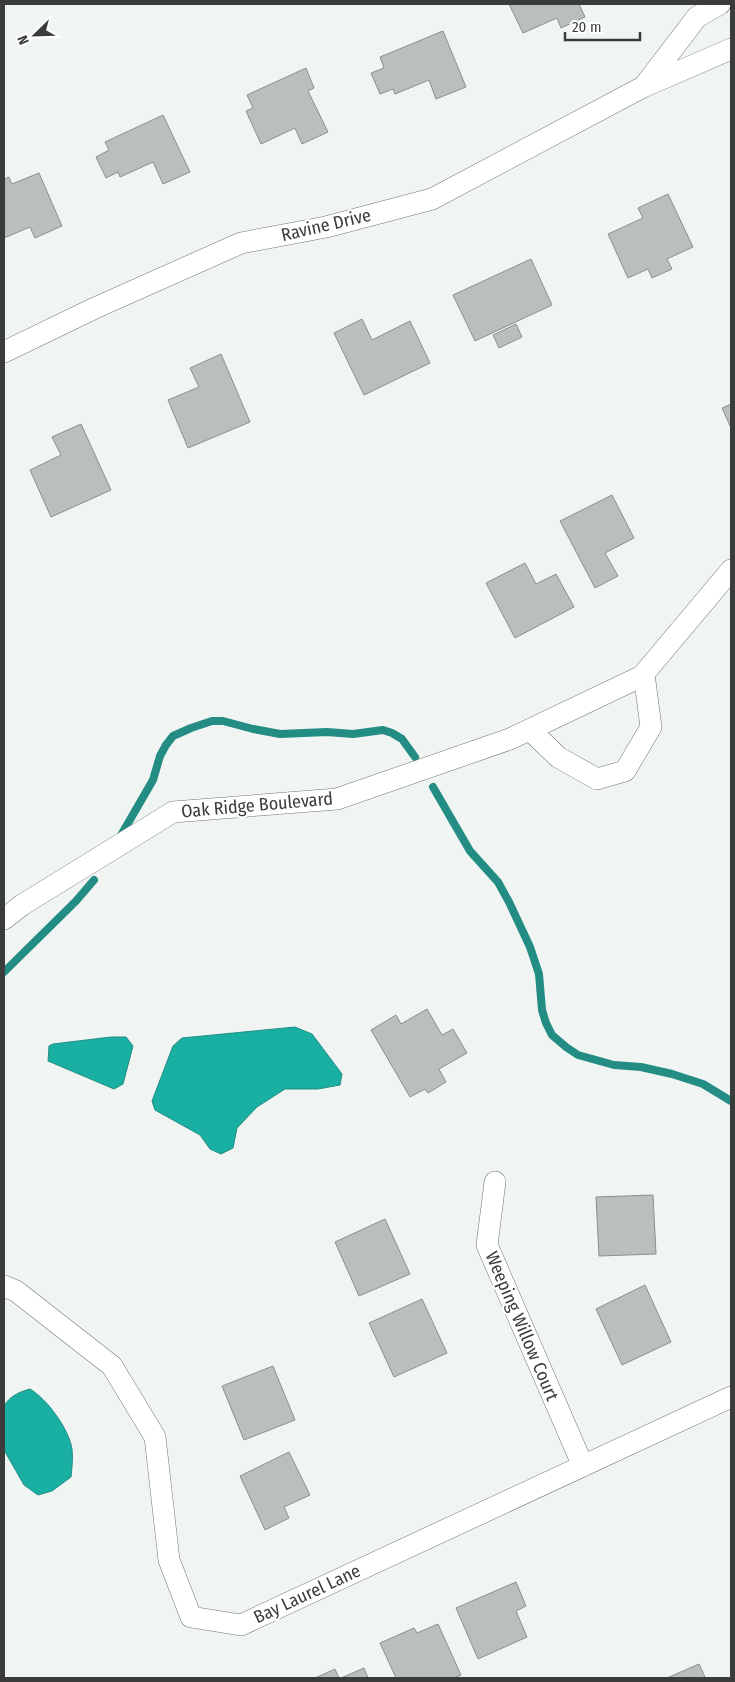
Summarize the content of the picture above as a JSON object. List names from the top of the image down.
{
  "streets": {
    "street": [
      "Ravine Drive",
      "Oak Ridge Boulevard",
      "Weeping Willow Court",
      "Bay Laurel Lane"
    ]
  },
  "crossings": [
    ["Weeping Willow Court", "Bay Laurel Lane"]
  ],
  "scale_bar": "20 m",
  "north": "bottom left"
}
